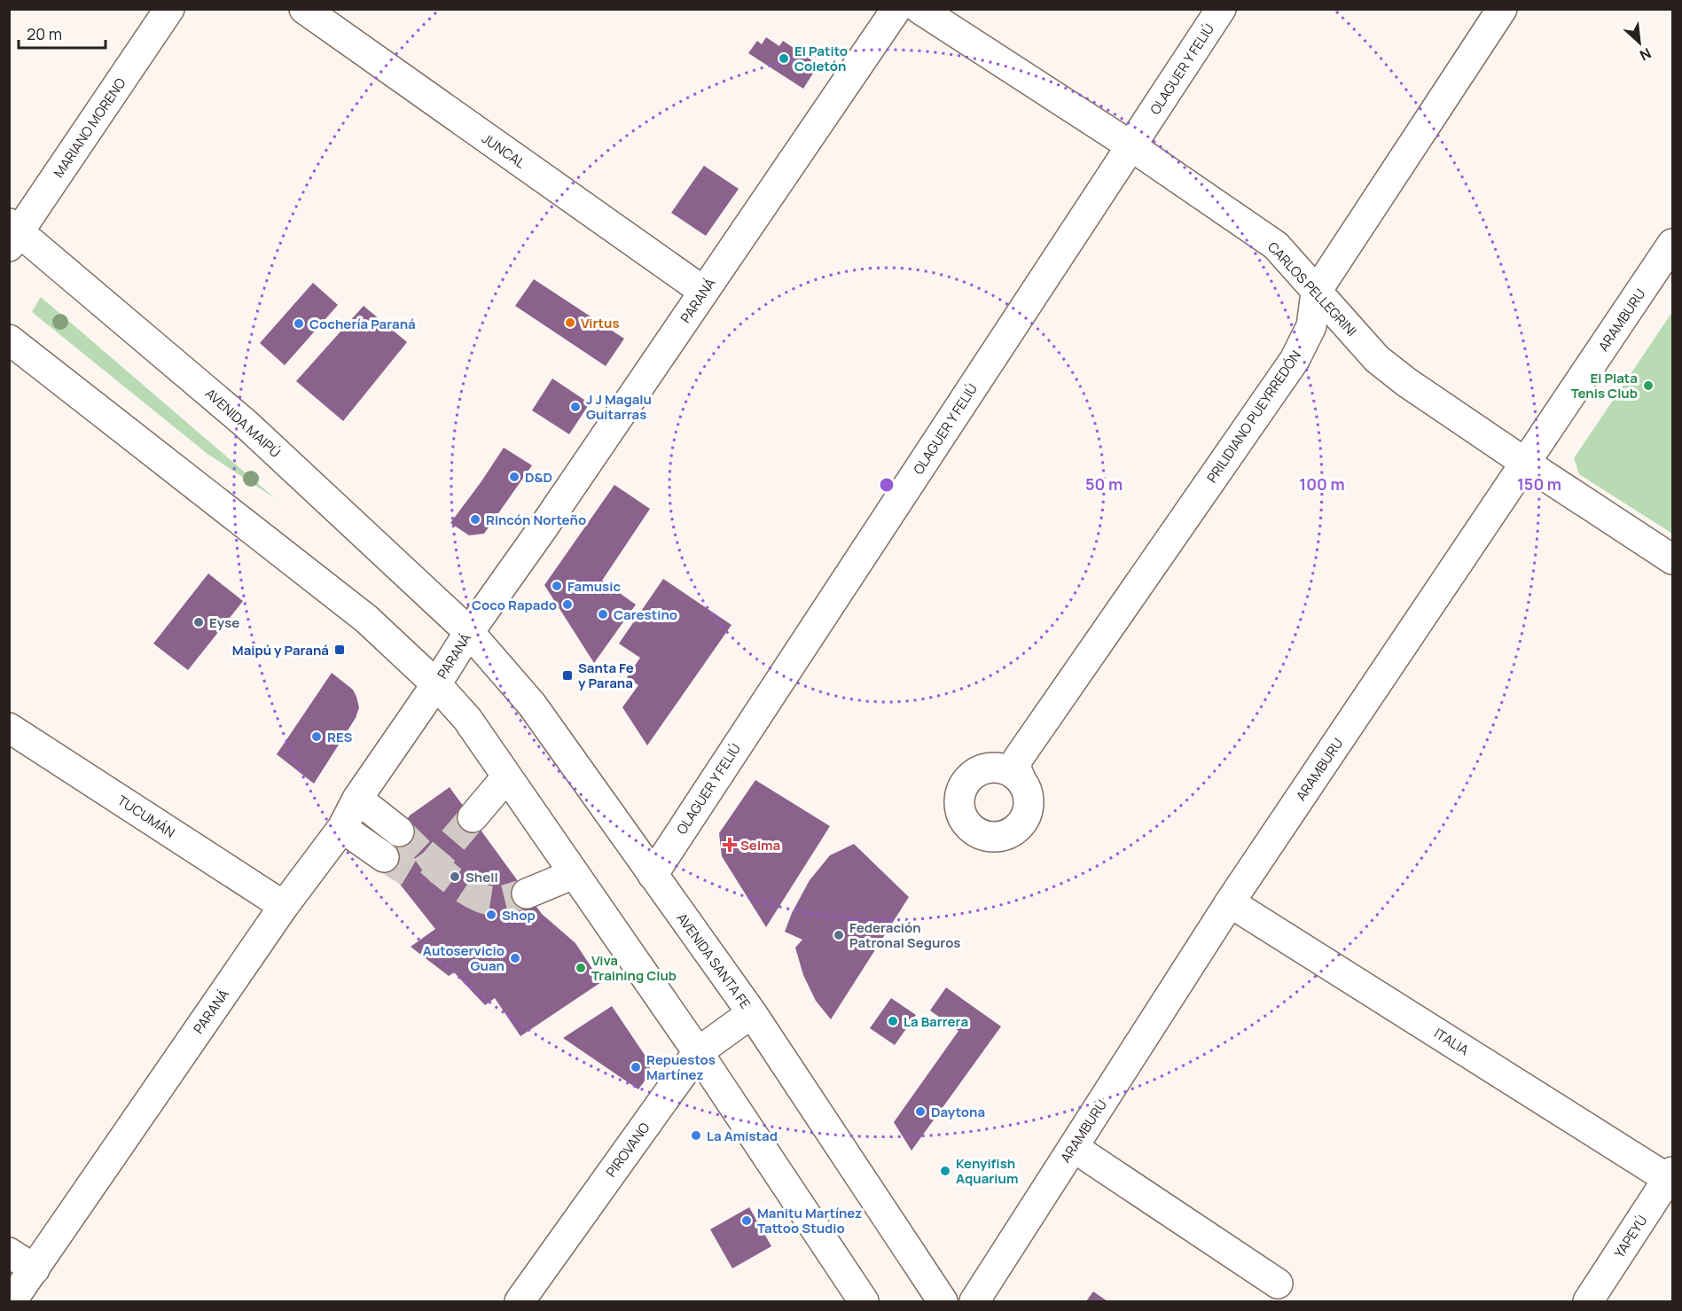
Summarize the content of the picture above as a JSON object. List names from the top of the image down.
{
  "streets": {
    "street": [
      "OLAGUER Y FELIÚ",
      "MARIANO MORENO",
      "JUNCAL",
      "CARLOS PELLEGRINI",
      "PARANÁ",
      "ARAMBURU",
      "PRILIDIANO PUEYRREDÓN",
      "AVENIDA MAIPÚ",
      "TUCUMÁN",
      "AVENIDA SANTA FE",
      "ITALIA",
      "PIROVANO",
      "YAPEYÚ"
    ]
  },
  "crossings": [
    ["OLAGUER Y FELIÚ", "CARLOS PELLEGRINI"],
    ["OLAGUER Y FELIÚ", "AVENIDA SANTA FE"],
    ["MARIANO MORENO", "AVENIDA MAIPÚ"],
    ["JUNCAL", "PARANÁ"],
    ["CARLOS PELLEGRINI", "ARAMBURU"],
    ["CARLOS PELLEGRINI", "PRILIDIANO PUEYRREDÓN"],
    ["PARANÁ", "AVENIDA MAIPÚ"],
    ["PARANÁ", "TUCUMÁN"],
    ["PARANÁ", "AVENIDA SANTA FE"],
    ["ARAMBURU", "ITALIA"],
    ["AVENIDA MAIPÚ", "AVENIDA SANTA FE"],
    ["AVENIDA SANTA FE", "PIROVANO"],
    ["ITALIA", "YAPEYÚ"]
  ],
  "places": {
    "other": [
      "El Patito Coletón",
      "Virtus",
      "Cochería Paraná",
      "El Plata Tenis Club",
      "J J Magalu Guitarras",
      "D&D",
      "Rincón Norteño",
      "Famusic",
      "Coco Rapado",
      "Carestino",
      "Eyse",
      "RES",
      "Shell",
      "Shop",
      "Federación Patronal Seguros",
      "Autoservicio Guan",
      "Viva Training Club",
      "La Barrera",
      "Repuestos Martínez",
      "Daytona",
      "La Amistad",
      "Kenyifish Aquarium",
      "Manitu Martínez Tattoo Studio"
    ],
    "transit": ["Maipú y Paraná", "Santa Fe y Parana"],
    "health": ["Selma"]
  },
  "scale_bar": "20 m",
  "north": "bottom right",
  "rings": ["50 m", "100 m", "150 m"]
}
